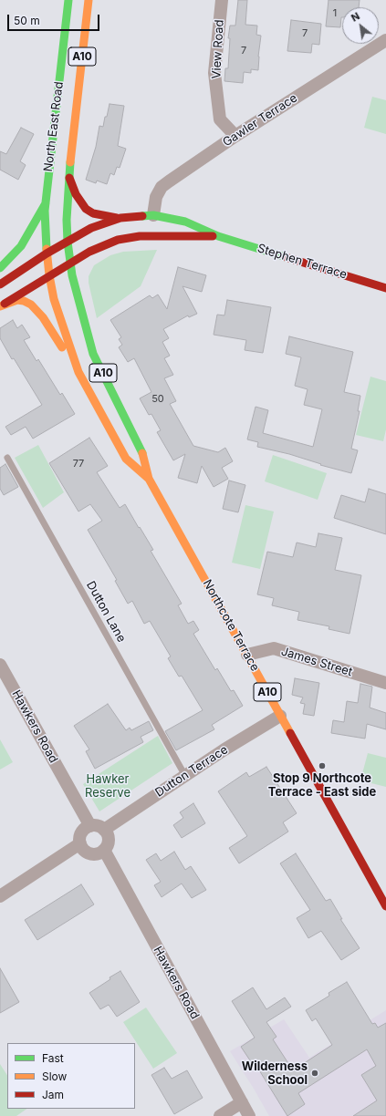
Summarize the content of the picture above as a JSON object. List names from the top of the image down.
{
  "streets": {
    "main road": [
      "A10",
      "North East Road",
      "Stephen Terrace",
      "Northcote Terrace"
    ],
    "street": [
      "View Road",
      "Gawler Terrace",
      "James Street",
      "Hawkers Road",
      "Dutton Terrace"
    ],
    "lane": ["Dutton Lane"]
  },
  "crossings": [
    ["View Road", "Gawler Terrace"],
    ["A10", "North East Road"],
    ["A10", "Stephen Terrace"],
    ["A10", "Northcote Terrace"],
    ["Gawler Terrace", "Stephen Terrace"],
    ["North East Road", "Stephen Terrace"],
    ["Stephen Terrace", "Northcote Terrace"],
    ["Dutton Lane", "Dutton Terrace"],
    ["Northcote Terrace", "James Street"],
    ["Northcote Terrace", "Dutton Terrace"],
    ["Hawkers Road", "Dutton Terrace"]
  ],
  "parks": ["Hawker Reserve"],
  "places": ["Stop 9 Northcote Terrace - East side", "Wilderness School"],
  "house_numbers": [
    "1",
    "7",
    "7",
    "50",
    "77"
  ],
  "legend": ["Fast", "Slow", "Jam"],
  "scale_bar": "50 m",
  "north": "top left"
}
